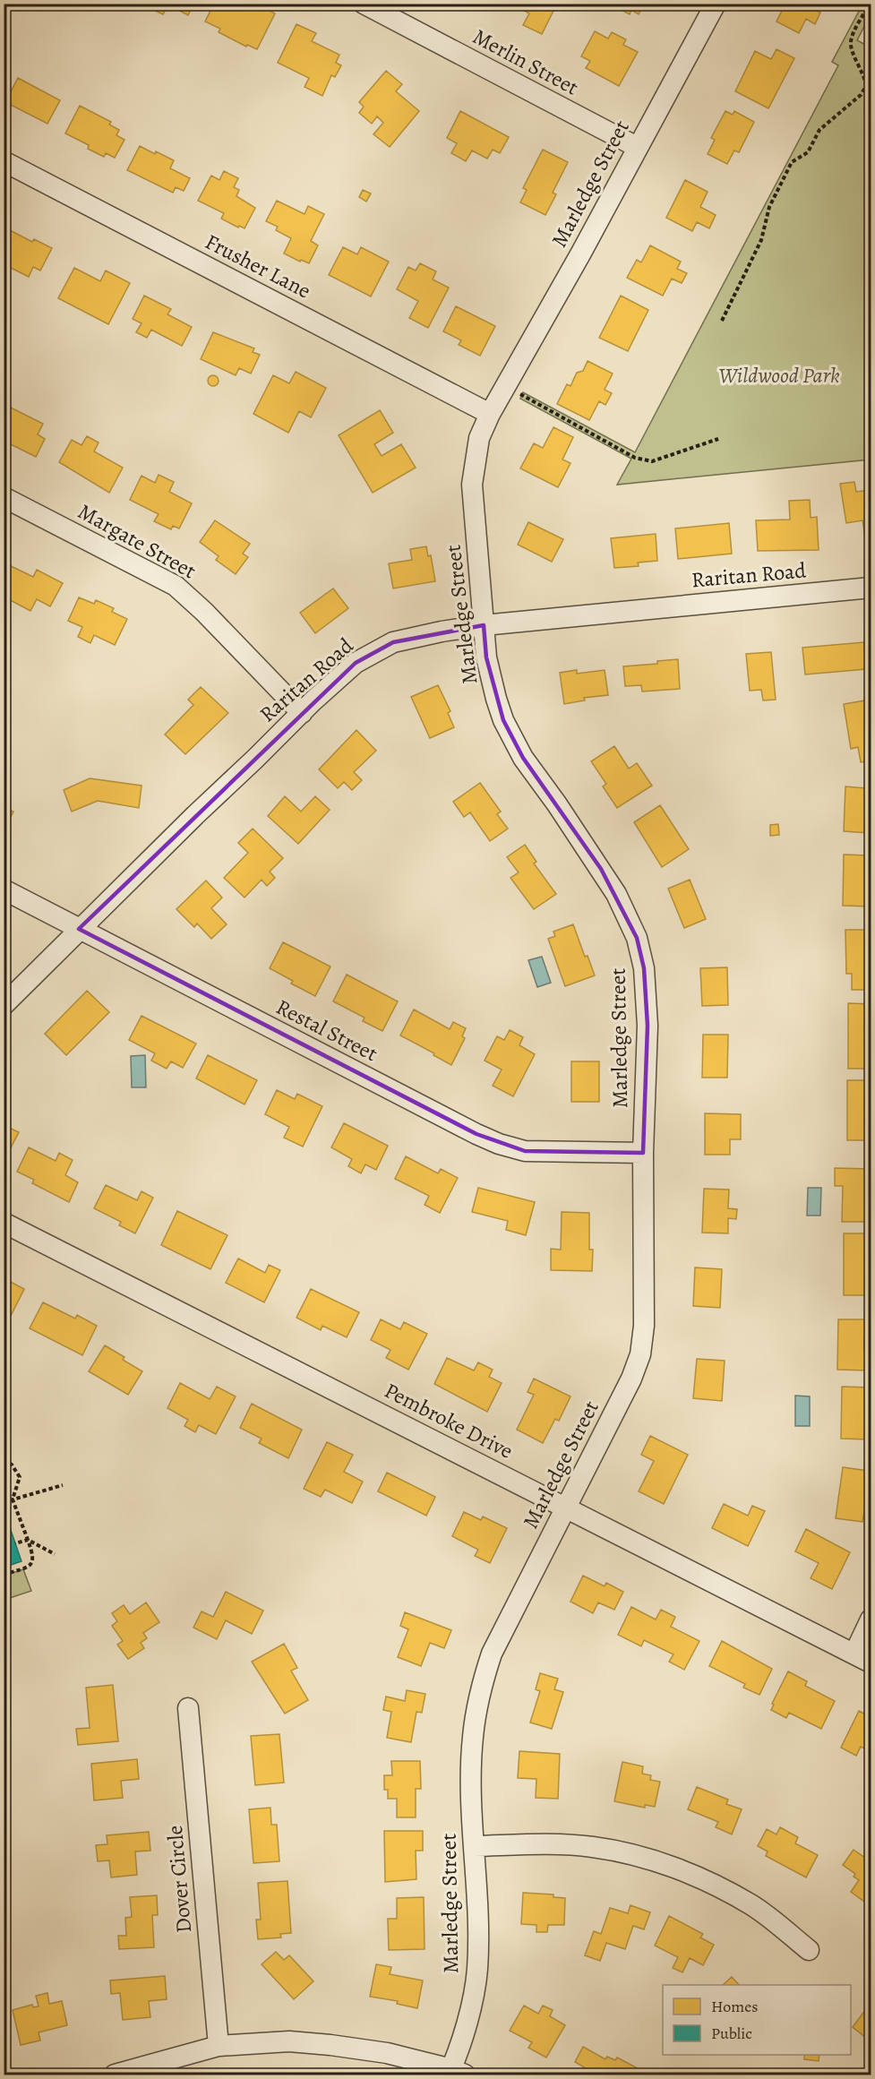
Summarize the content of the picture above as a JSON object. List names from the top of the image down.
{
  "streets": {
    "street": [
      "Merlin Street",
      "Marledge Street",
      "Frusher Lane",
      "Margate Street",
      "Raritan Road",
      "Restal Street",
      "Pembroke Drive",
      "Dover Circle"
    ]
  },
  "crossings": [
    ["Merlin Street", "Marledge Street"],
    ["Marledge Street", "Frusher Lane"],
    ["Marledge Street", "Raritan Road"],
    ["Marledge Street", "Restal Street"],
    ["Marledge Street", "Pembroke Drive"],
    ["Margate Street", "Raritan Road"],
    ["Raritan Road", "Restal Street"]
  ],
  "parks": ["Wildwood Park"],
  "legend": ["Homes", "Public"]
}
